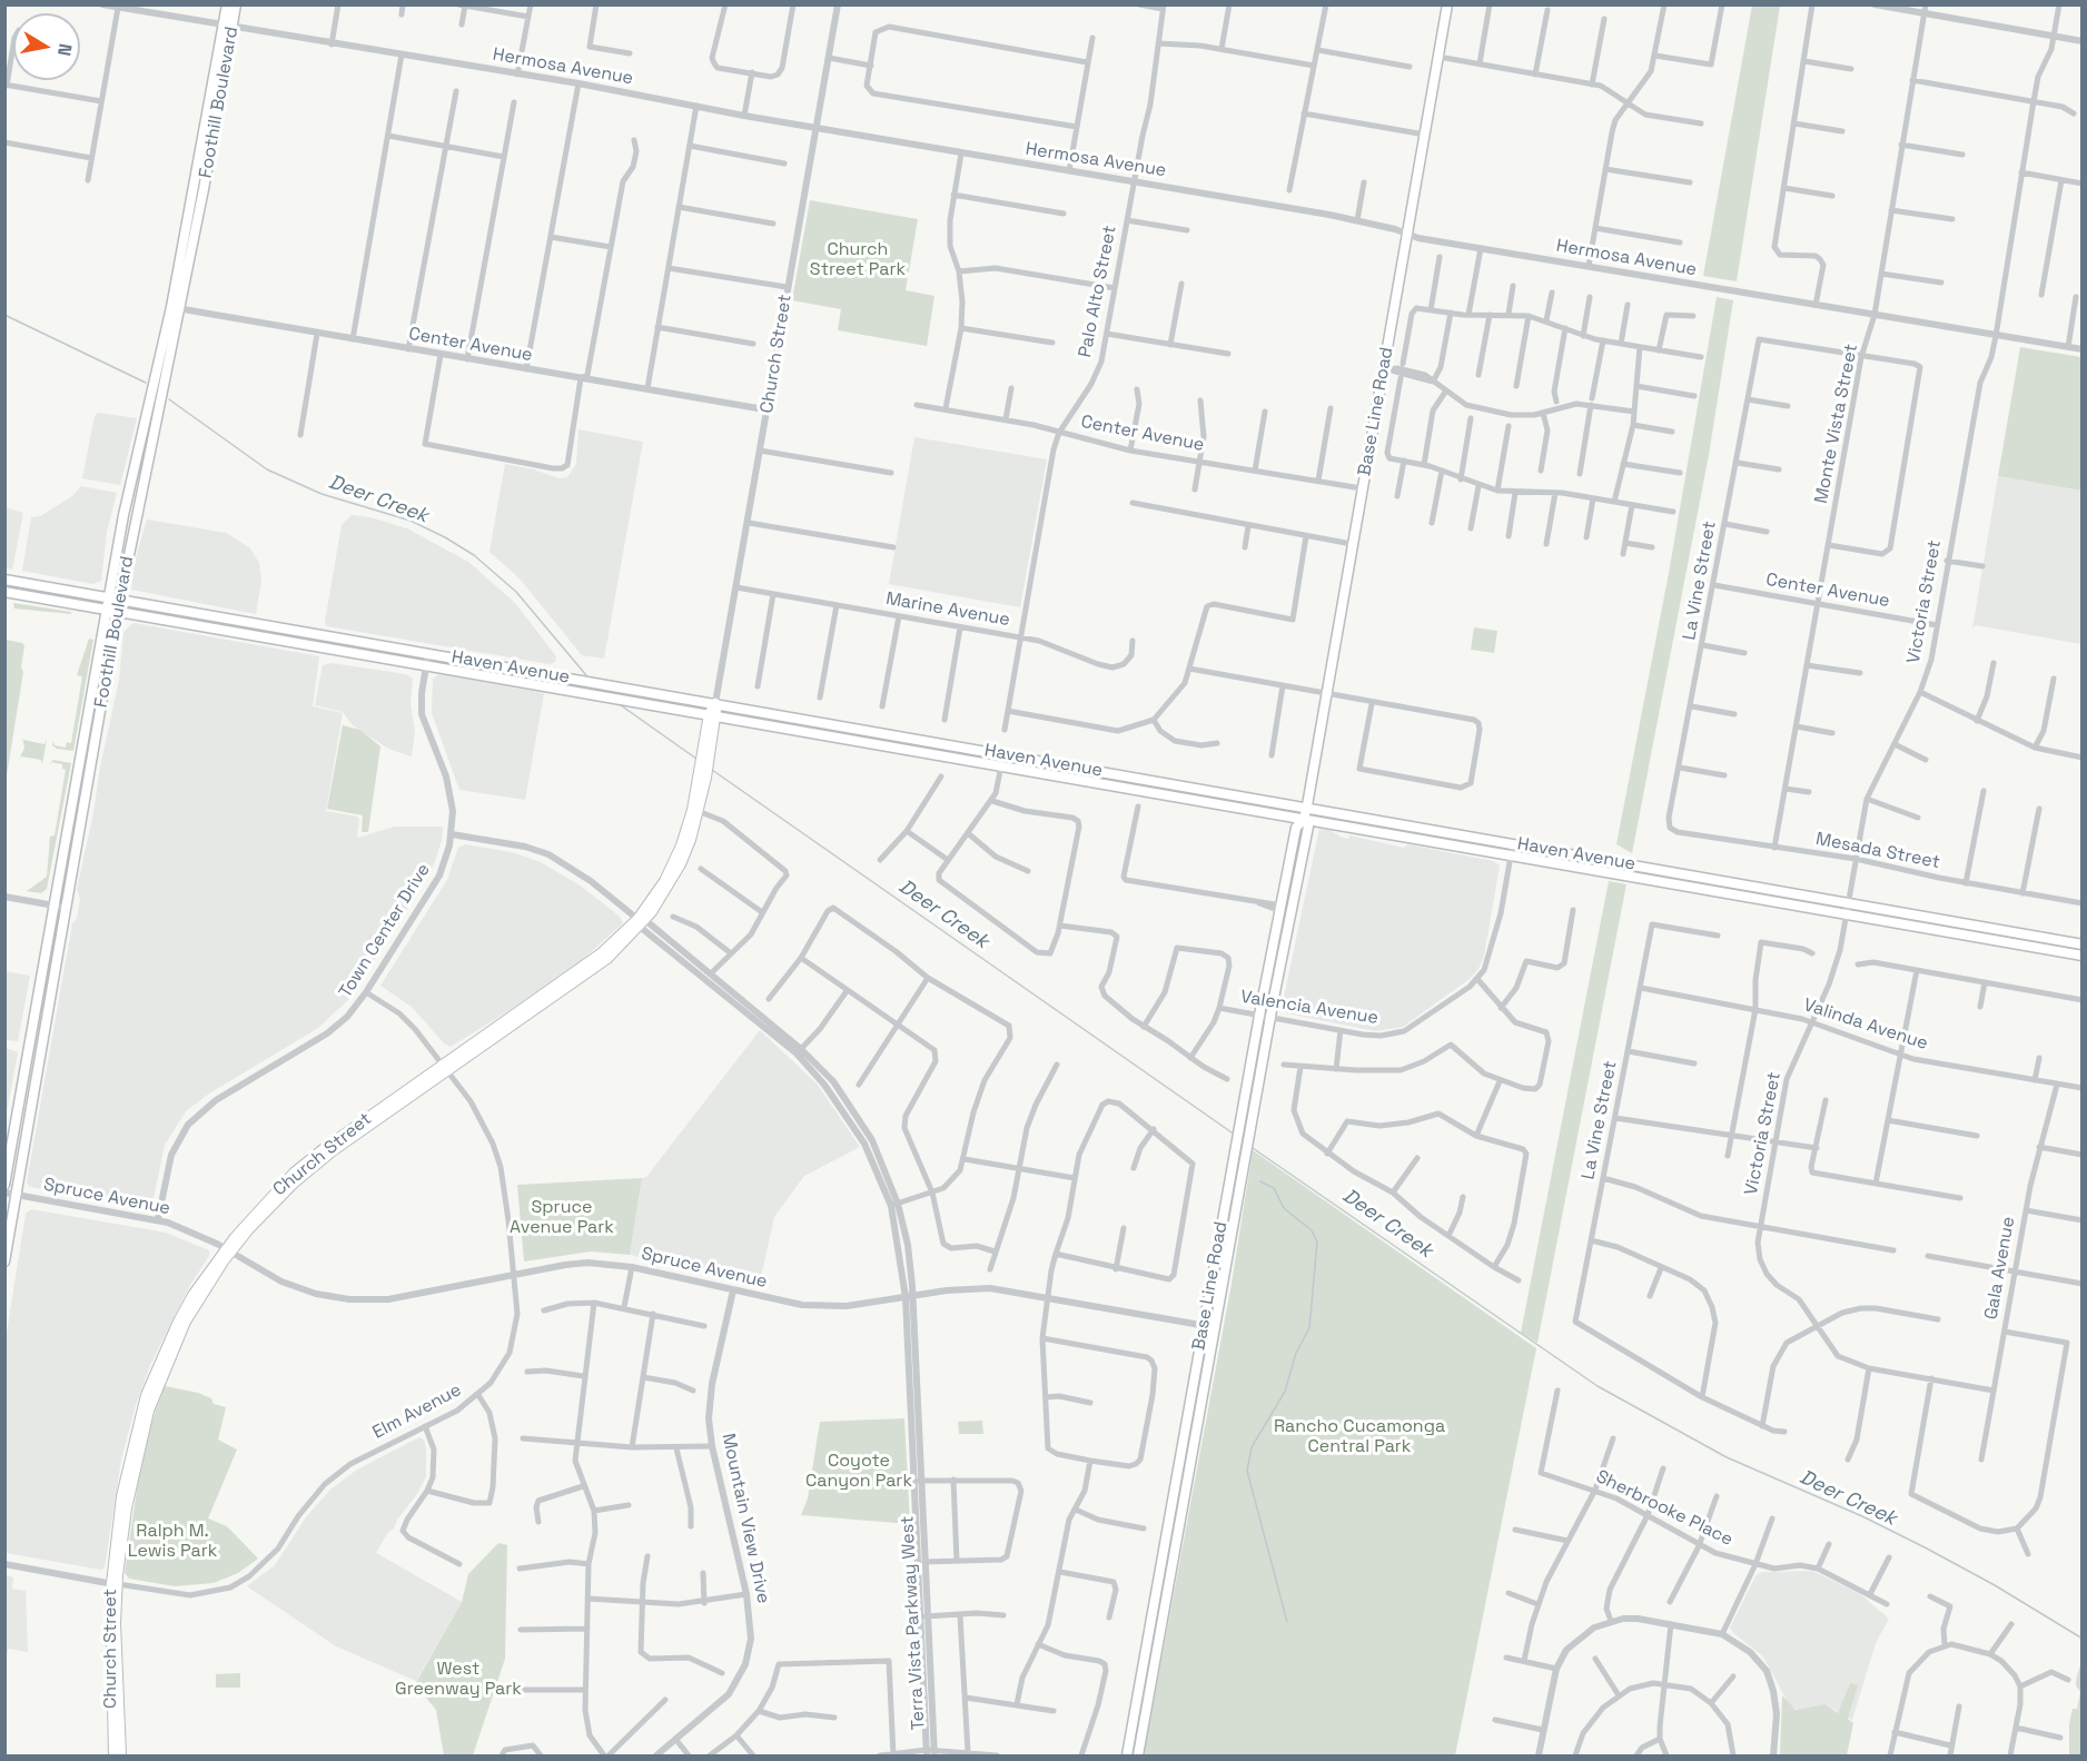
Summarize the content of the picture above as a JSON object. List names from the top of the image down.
{
  "streets": {
    "main road": [
      "Foothill Boulevard",
      "Church Street",
      "Base Line Road",
      "Haven Avenue"
    ],
    "street": [
      "Hermosa Avenue",
      "Palo Alto Street",
      "Center Avenue",
      "Monte Vista Street",
      "La Vine Street",
      "Victoria Street",
      "Marine Avenue",
      "Mesada Street",
      "Town Center Drive",
      "Valencia Avenue",
      "Valinda Avenue",
      "Spruce Avenue",
      "Gala Avenue",
      "Elm Avenue",
      "Sherbrooke Place",
      "Mountain View Drive",
      "Terra Vista Parkway West"
    ]
  },
  "crossings": [
    ["Hermosa Avenue", "Foothill Boulevard"],
    ["Hermosa Avenue", "Palo Alto Street"],
    ["Hermosa Avenue", "Church Street"],
    ["Hermosa Avenue", "Base Line Road"],
    ["Hermosa Avenue", "Monte Vista Street"],
    ["Hermosa Avenue", "Victoria Street"],
    ["Foothill Boulevard", "Center Avenue"],
    ["Foothill Boulevard", "Haven Avenue"],
    ["Foothill Boulevard", "Spruce Avenue"],
    ["Palo Alto Street", "Center Avenue"],
    ["Palo Alto Street", "Marine Avenue"],
    ["Center Avenue", "Church Street"],
    ["Center Avenue", "Base Line Road"],
    ["Center Avenue", "Monte Vista Street"],
    ["Center Avenue", "La Vine Street"],
    ["Center Avenue", "Victoria Street"],
    ["Church Street", "Marine Avenue"],
    ["Church Street", "Haven Avenue"],
    ["Church Street", "Spruce Avenue"],
    ["Church Street", "Elm Avenue"],
    ["Church Street", "Terra Vista Parkway West"],
    ["Base Line Road", "Haven Avenue"],
    ["Base Line Road", "Valencia Avenue"],
    ["Base Line Road", "Spruce Avenue"],
    ["Monte Vista Street", "La Vine Street"],
    ["Monte Vista Street", "Mesada Street"],
    ["La Vine Street", "Mesada Street"],
    ["La Vine Street", "Valinda Avenue"],
    ["Victoria Street", "Haven Avenue"],
    ["Victoria Street", "Mesada Street"],
    ["Victoria Street", "Valinda Avenue"],
    ["Victoria Street", "Gala Avenue"],
    ["Haven Avenue", "Town Center Drive"],
    ["Haven Avenue", "Valencia Avenue"],
    ["Town Center Drive", "Spruce Avenue"],
    ["Town Center Drive", "Elm Avenue"],
    ["Town Center Drive", "Terra Vista Parkway West"],
    ["Valinda Avenue", "Gala Avenue"],
    ["Spruce Avenue", "Elm Avenue"],
    ["Spruce Avenue", "Mountain View Drive"],
    ["Spruce Avenue", "Terra Vista Parkway West"]
  ],
  "water": ["Deer Creek"],
  "parks": [
    "Church Street Park",
    "Spruce Avenue Park",
    "Rancho Cucamonga Central Park",
    "Coyote Canyon Park",
    "Ralph M. Lewis Park",
    "West Greenway Park"
  ],
  "north": "right"
}
